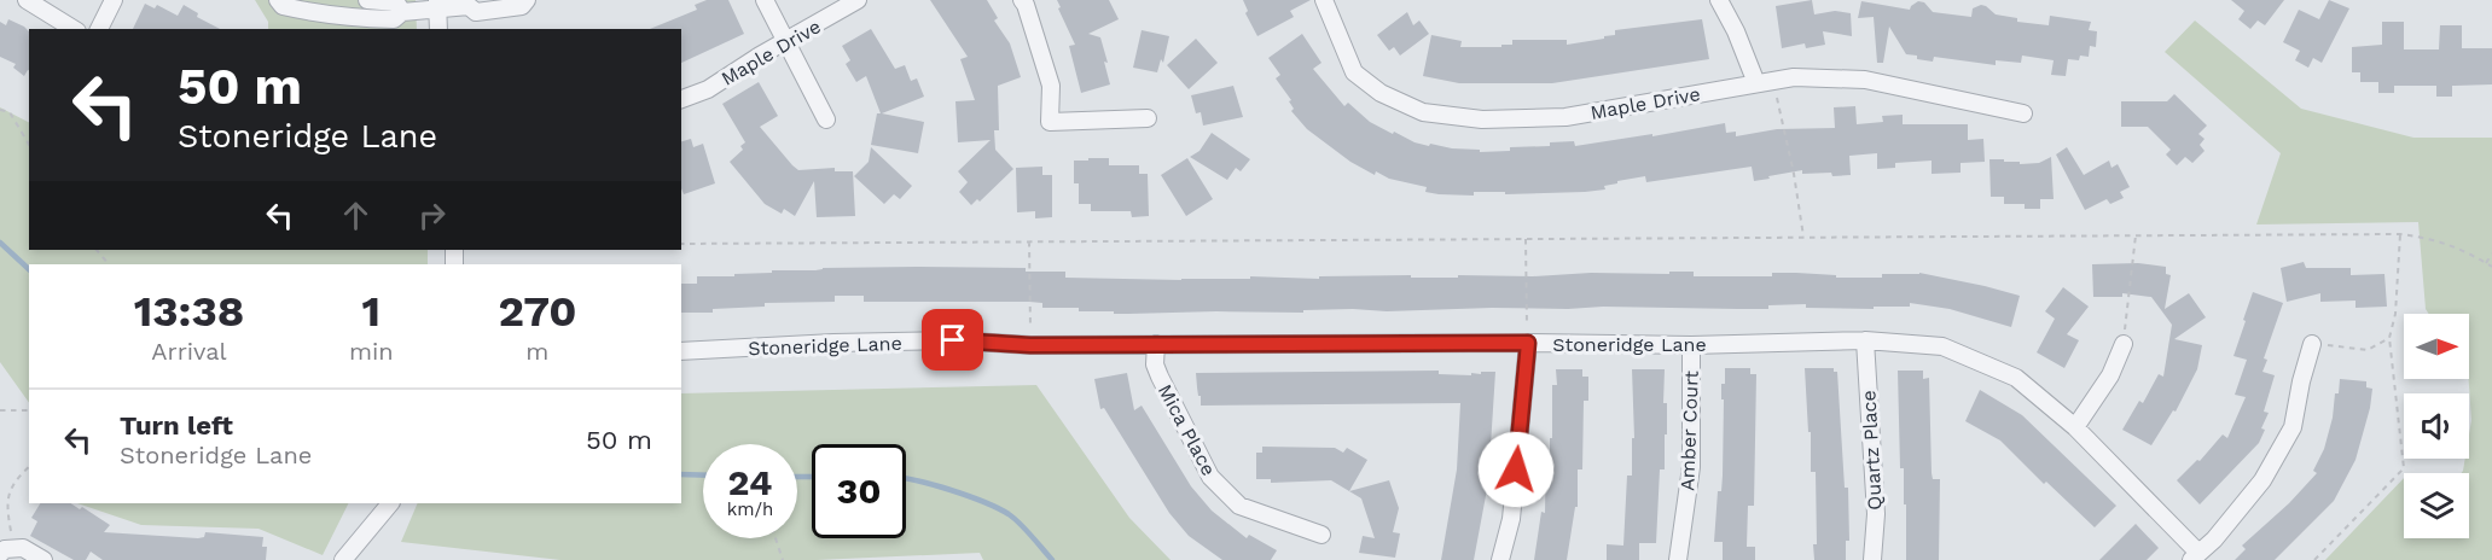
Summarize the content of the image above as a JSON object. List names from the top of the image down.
{
  "streets": {
    "street": [
      "Maple Drive",
      "Stoneridge Lane",
      "Mica Place",
      "Amber Court",
      "Quartz Place"
    ]
  },
  "crossings": [
    ["Stoneridge Lane", "Mica Place"],
    ["Stoneridge Lane", "Amber Court"],
    ["Stoneridge Lane", "Quartz Place"]
  ],
  "north": "right",
  "page": {
    "turn": ["50 m", "Stoneridge Lane"],
    "eta": [
      "13:38",
      "Arrival",
      "1",
      "min",
      "270",
      "m"
    ],
    "list": [
      {
        "name": "Turn left",
        "note": "Stoneridge Lane",
        "value": "50 m"
      }
    ],
    "speed": "24 km/h",
    "limit": "30"
  }
}
